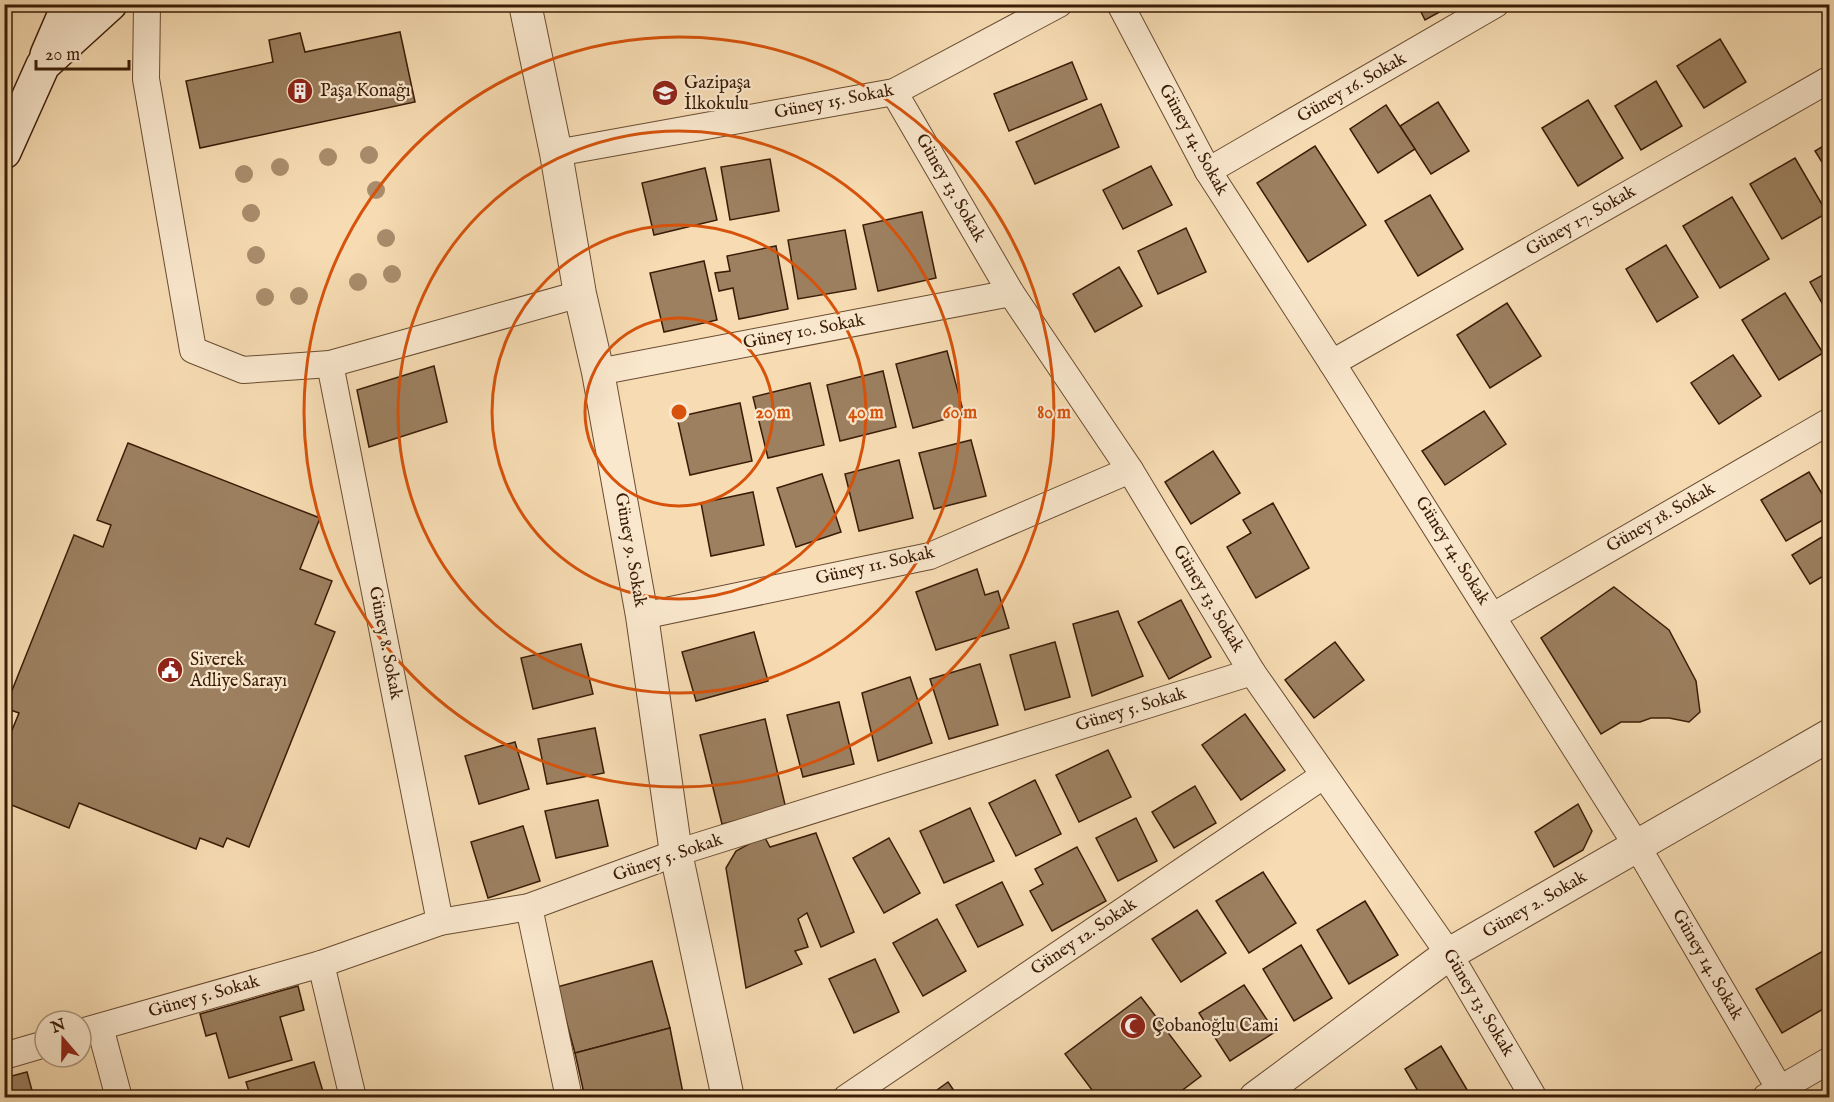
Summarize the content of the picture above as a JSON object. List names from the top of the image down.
{
  "streets": {
    "street": [
      "Güney 16. Sokak",
      "Güney 15. Sokak",
      "Güney 14. Sokak",
      "Güney 13. Sokak",
      "Güney 17. Sokak",
      "Güney 10. Sokak",
      "Güney 18. Sokak",
      "Güney 9. Sokak",
      "Güney 11. Sokak",
      "Güney 8. Sokak",
      "Güney 5. Sokak",
      "Güney 2. Sokak",
      "Güney 12. Sokak"
    ]
  },
  "crossings": [
    ["Güney 16. Sokak", "Güney 14. Sokak"],
    ["Güney 15. Sokak", "Güney 13. Sokak"],
    ["Güney 15. Sokak", "Güney 9. Sokak"],
    ["Güney 14. Sokak", "Güney 17. Sokak"],
    ["Güney 14. Sokak", "Güney 18. Sokak"],
    ["Güney 14. Sokak", "Güney 2. Sokak"],
    ["Güney 13. Sokak", "Güney 10. Sokak"],
    ["Güney 13. Sokak", "Güney 11. Sokak"],
    ["Güney 13. Sokak", "Güney 5. Sokak"],
    ["Güney 13. Sokak", "Güney 2. Sokak"],
    ["Güney 13. Sokak", "Güney 12. Sokak"],
    ["Güney 10. Sokak", "Güney 9. Sokak"],
    ["Güney 9. Sokak", "Güney 11. Sokak"],
    ["Güney 9. Sokak", "Güney 5. Sokak"],
    ["Güney 8. Sokak", "Güney 5. Sokak"]
  ],
  "places": {
    "building": ["Paşa Konağı"],
    "school or university": ["Gazipaşa İlkokulu"],
    "public building": ["Siverek Adliye Sarayı"],
    "mosque": ["Çobanoğlu Cami"]
  },
  "scale_bar": "20 m",
  "north": "top",
  "rings": [
    "20 m",
    "40 m",
    "60 m",
    "80 m"
  ]
}
